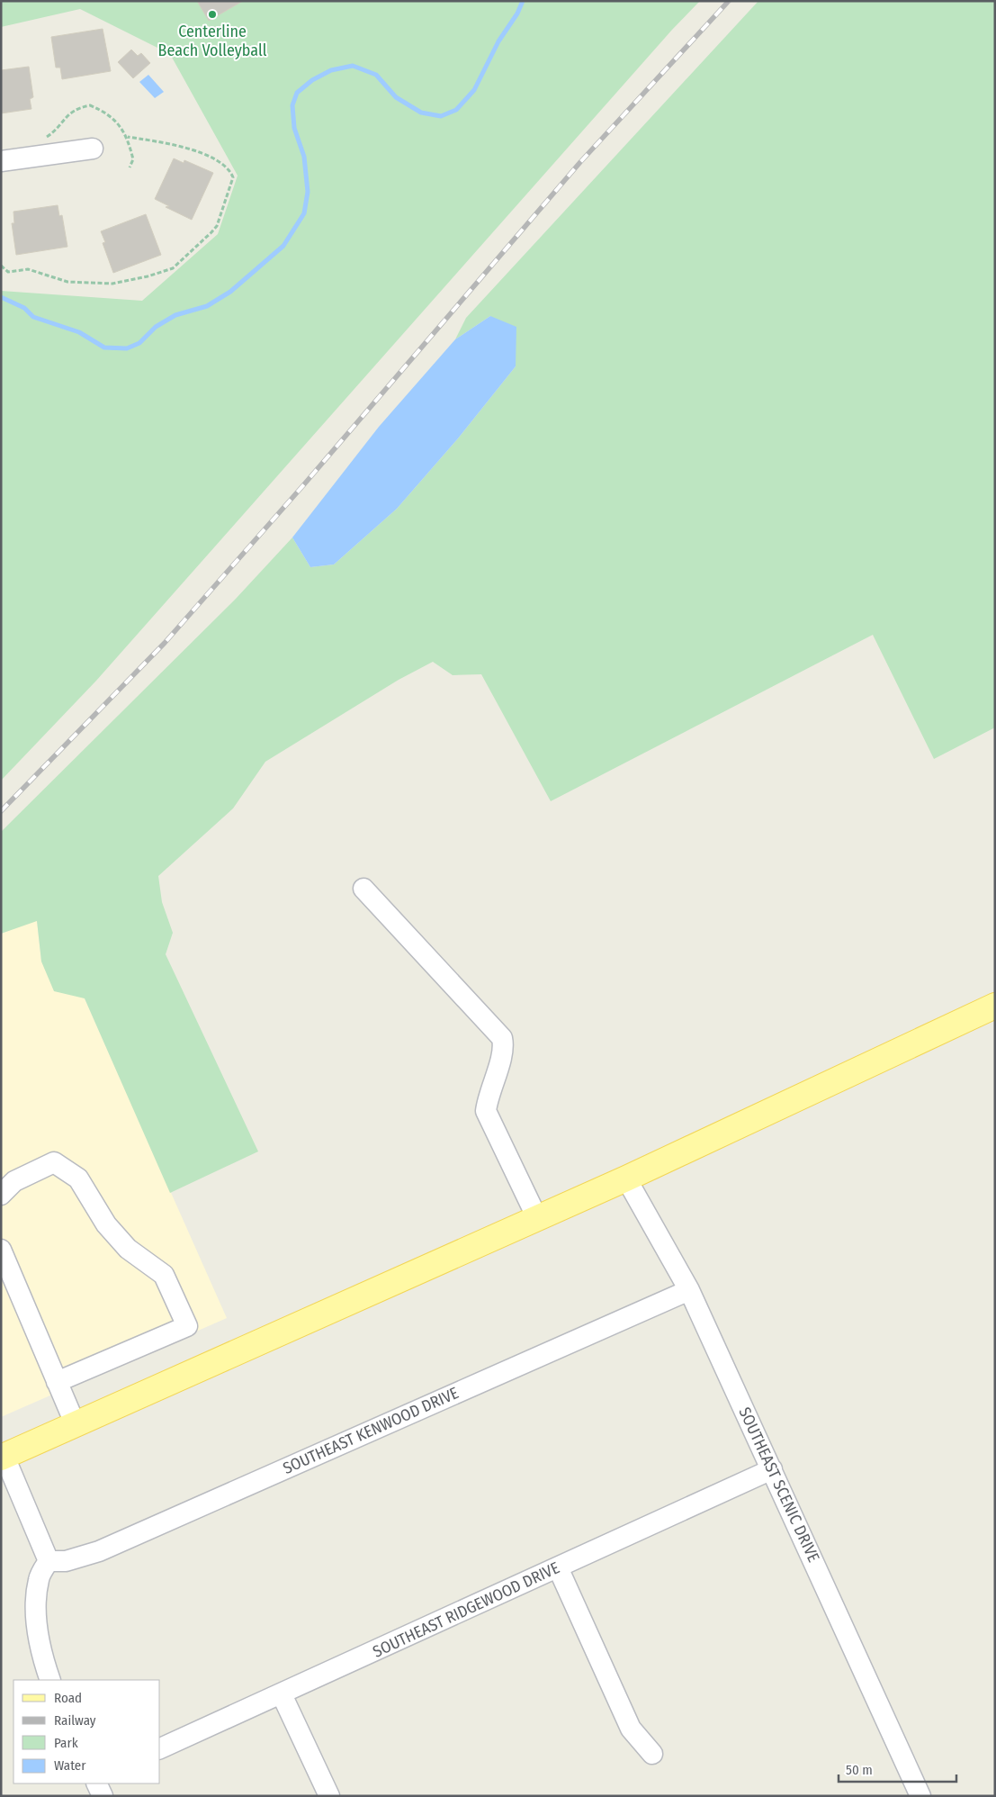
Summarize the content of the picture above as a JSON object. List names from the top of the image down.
{
  "streets": {
    "street": ["SOUTHEAST KENWOOD DRIVE", "SOUTHEAST SCENIC DRIVE", "SOUTHEAST RIDGEWOOD DRIVE"]
  },
  "crossings": [
    ["SOUTHEAST KENWOOD DRIVE", "SOUTHEAST SCENIC DRIVE"],
    ["SOUTHEAST SCENIC DRIVE", "SOUTHEAST RIDGEWOOD DRIVE"]
  ],
  "places": ["Centerline Beach Volleyball"],
  "legend": [
    "Road",
    "Railway",
    "Park",
    "Water"
  ],
  "scale_bar": "50 m"
}
